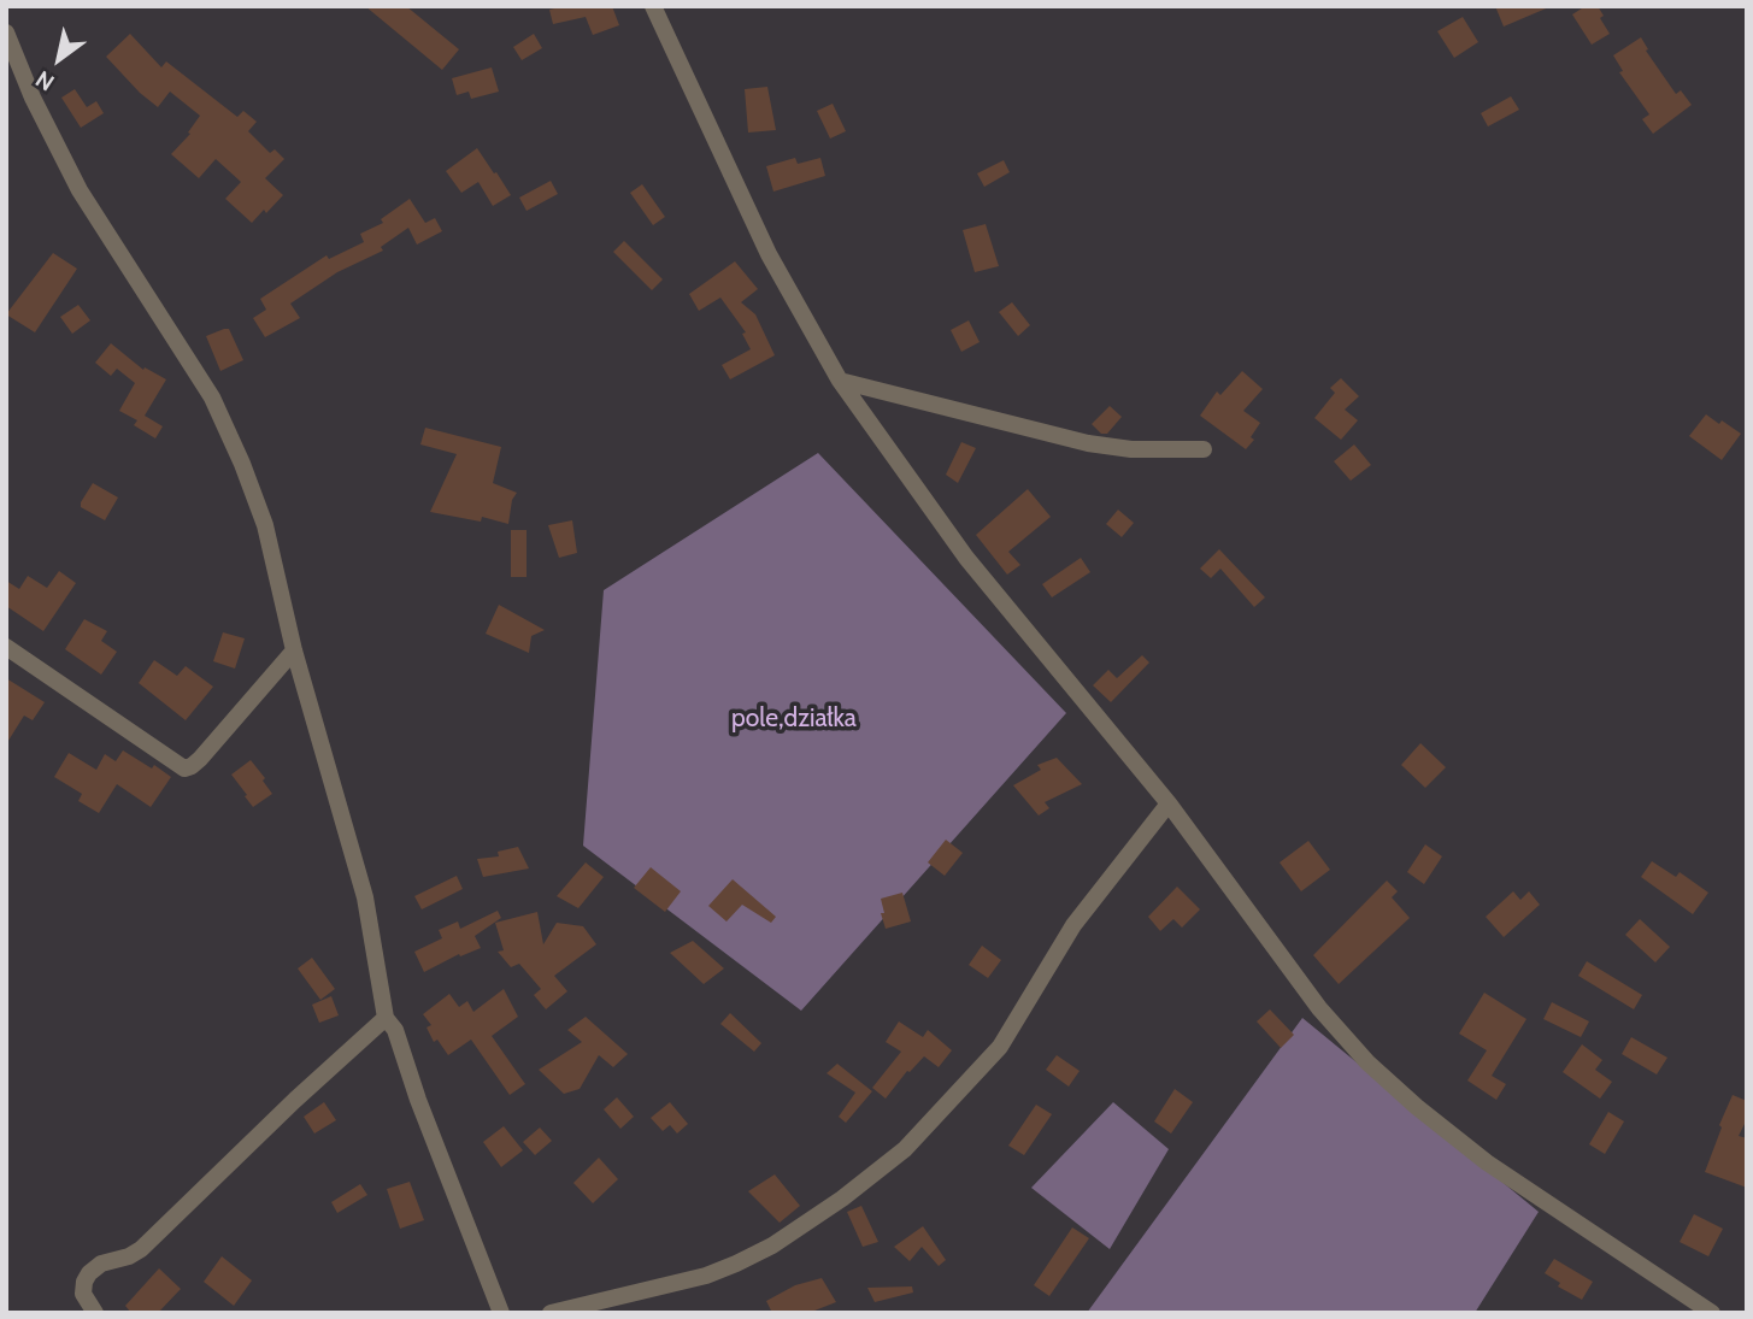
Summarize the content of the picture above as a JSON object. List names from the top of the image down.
{
  "parks": ["pole,działka"],
  "north": "bottom left"
}
